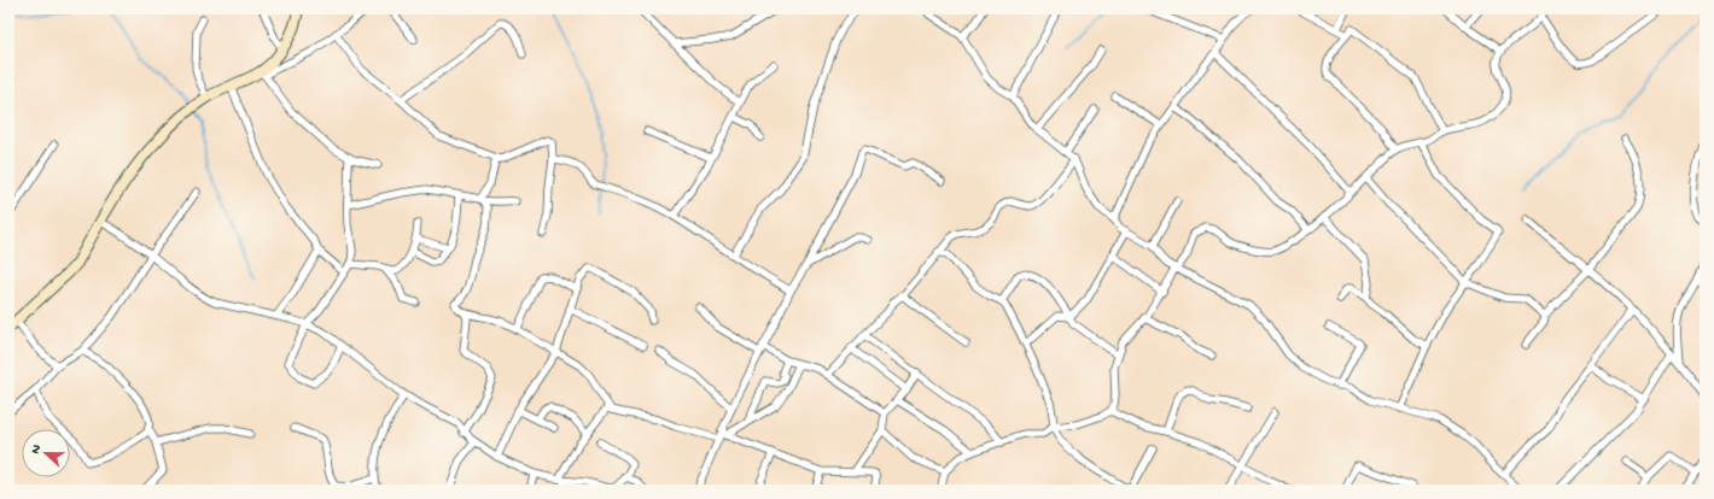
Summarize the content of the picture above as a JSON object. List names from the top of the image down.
{
  "north": "left"
}
